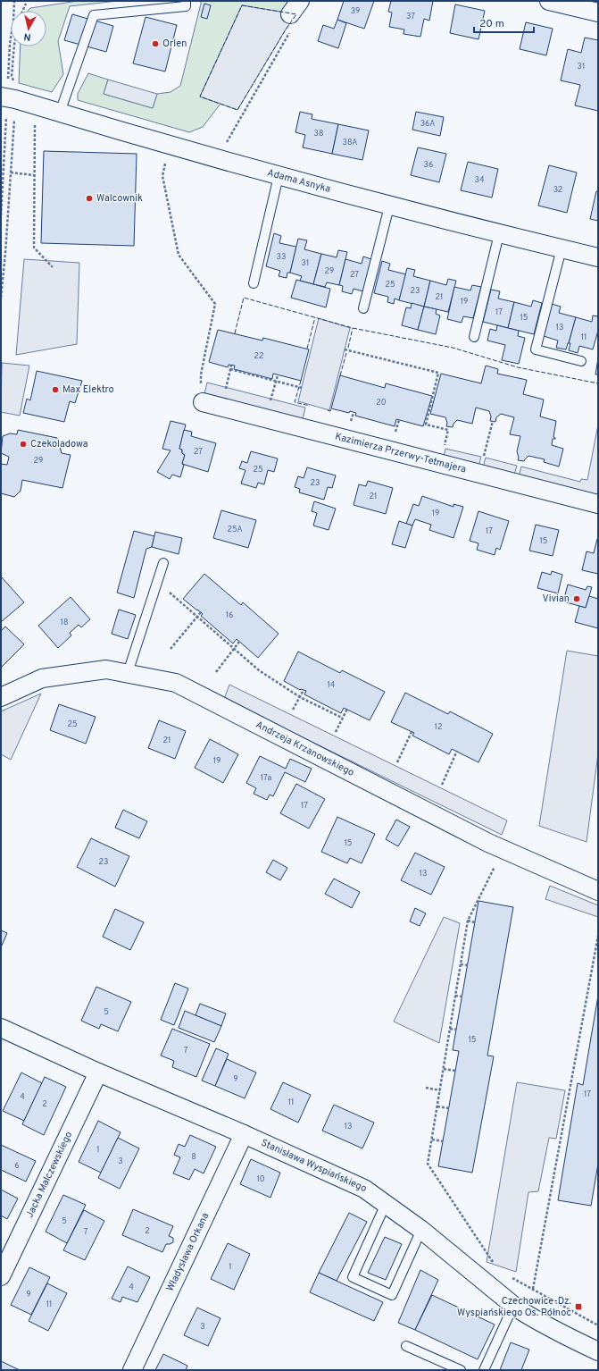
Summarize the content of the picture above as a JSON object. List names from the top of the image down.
{
  "streets": {
    "street": [
      "Adama Asnyka",
      "Kazimierza Przerwy-Tetmajera",
      "Andrzeja Krzanowskiego",
      "Stanisława Wyspiańskiego",
      "Jacka Malczewskiego",
      "Władysława Orkana"
    ]
  },
  "crossings": [
    ["Stanisława Wyspiańskiego", "Jacka Malczewskiego"],
    ["Stanisława Wyspiańskiego", "Władysława Orkana"]
  ],
  "places": {
    "other": [
      "Orlen",
      "Walcownik",
      "Max Elektro",
      "Czekoladowa",
      "Vivian"
    ],
    "transit": ["Czechowice-Dz. Wyspiańskiego Os. Północ"]
  },
  "house_numbers": [
    "39",
    "37",
    "31",
    "36A",
    "38",
    "38A",
    "36",
    "34",
    "32",
    "33",
    "31",
    "29",
    "27",
    "25",
    "23",
    "21",
    "19",
    "17",
    "15",
    "13",
    "11",
    "22",
    "20",
    "27",
    "29",
    "25",
    "23",
    "21",
    "19",
    "25A",
    "17",
    "15",
    "16",
    "18",
    "14",
    "25",
    "12",
    "21",
    "19",
    "17a",
    "17",
    "15",
    "23",
    "13",
    "5",
    "15",
    "7",
    "9",
    "17",
    "4",
    "11",
    "2",
    "13",
    "1",
    "8",
    "3",
    "6",
    "10",
    "5",
    "2",
    "7",
    "1",
    "4",
    "9",
    "11",
    "3"
  ],
  "scale_bar": "20 m",
  "north": "bottom"
}
